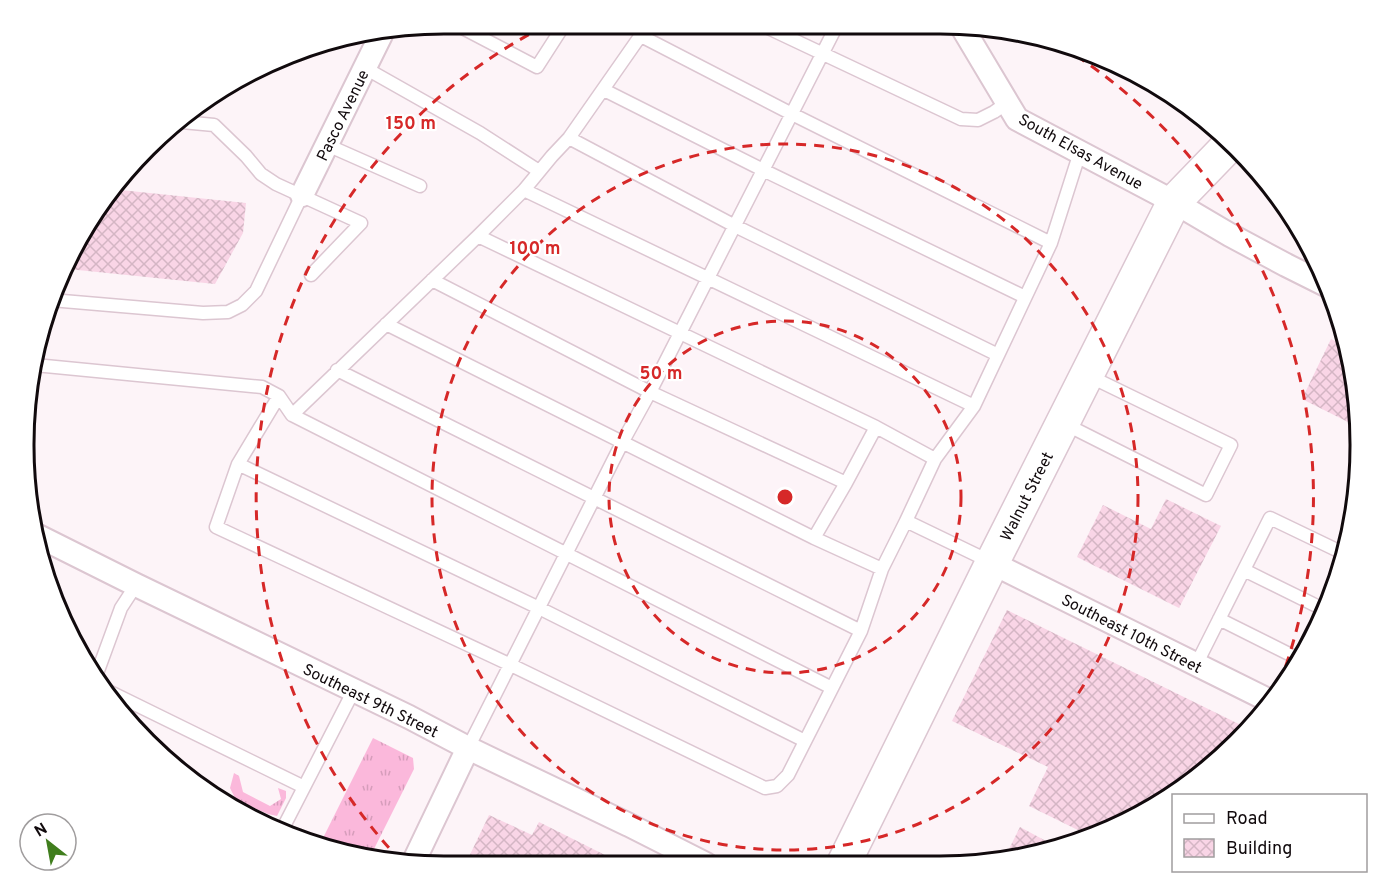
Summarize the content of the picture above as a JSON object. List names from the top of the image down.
{
  "streets": {
    "main road": ["Walnut Street"],
    "street": [
      "Pasco Avenue",
      "South Elsas Avenue",
      "Southeast 10th Street",
      "Southeast 9th Street"
    ]
  },
  "crossings": [
    ["South Elsas Avenue", "Walnut Street"],
    ["Walnut Street", "Southeast 10th Street"]
  ],
  "legend": ["Road", "Building"],
  "north": "top left",
  "rings": ["150 m", "100 m", "50 m"]
}
